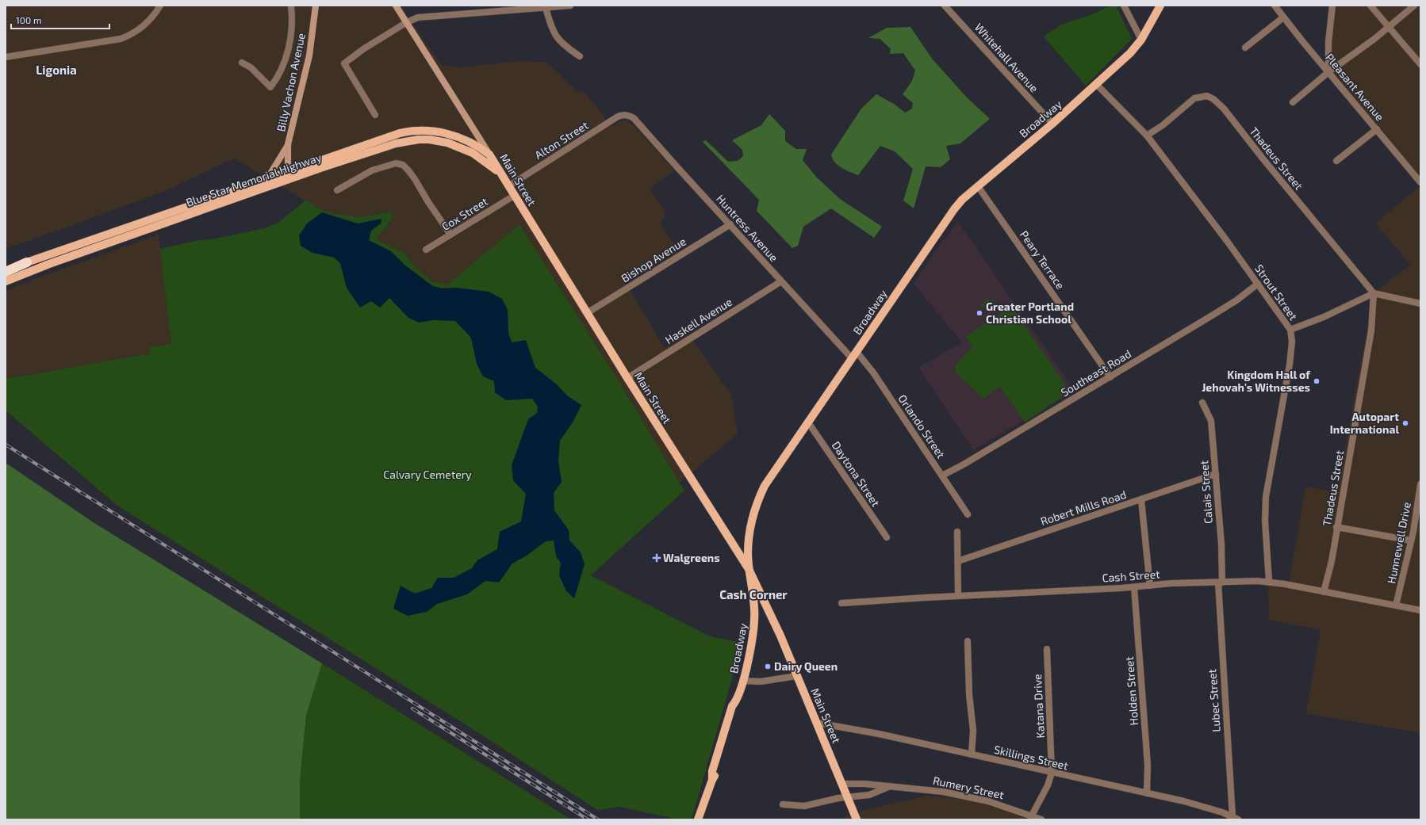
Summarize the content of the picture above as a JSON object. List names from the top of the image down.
{
  "streets": {
    "main road": [
      "Billy Vachon Avenue",
      "Broadway",
      "Blue Star Memorial Highway",
      "Main Street"
    ],
    "street": [
      "Whitehall Avenue",
      "Pleasant Avenue",
      "Alton Street",
      "Thadeus Street",
      "Cox Street",
      "Huntress Avenue",
      "Bishop Avenue",
      "Peary Terrace",
      "Strout Street",
      "Haskell Avenue",
      "Southeast Road",
      "Orlando Street",
      "Daytona Street",
      "Calais Street",
      "Robert Mills Road",
      "Hunnewell Drive",
      "Cash Street",
      "Holden Street",
      "Lubec Street",
      "Katana Drive",
      "Skillings Street",
      "Rumery Street"
    ]
  },
  "crossings": [
    ["Whitehall Avenue", "Broadway"],
    ["Billy Vachon Avenue", "Blue Star Memorial Highway"],
    ["Broadway", "Main Street"],
    ["Broadway", "Huntress Avenue"],
    ["Broadway", "Peary Terrace"],
    ["Broadway", "Strout Street"],
    ["Broadway", "Orlando Street"],
    ["Broadway", "Daytona Street"],
    ["Alton Street", "Blue Star Memorial Highway"],
    ["Alton Street", "Main Street"],
    ["Alton Street", "Huntress Avenue"],
    ["Thadeus Street", "Strout Street"],
    ["Thadeus Street", "Cash Street"],
    ["Blue Star Memorial Highway", "Main Street"],
    ["Main Street", "Cox Street"],
    ["Main Street", "Bishop Avenue"],
    ["Main Street", "Haskell Avenue"],
    ["Main Street", "Skillings Street"],
    ["Main Street", "Rumery Street"],
    ["Huntress Avenue", "Bishop Avenue"],
    ["Huntress Avenue", "Haskell Avenue"],
    ["Peary Terrace", "Southeast Road"],
    ["Strout Street", "Southeast Road"],
    ["Strout Street", "Cash Street"],
    ["Southeast Road", "Orlando Street"],
    ["Calais Street", "Robert Mills Road"],
    ["Calais Street", "Cash Street"],
    ["Calais Street", "Lubec Street"],
    ["Hunnewell Drive", "Cash Street"],
    ["Cash Street", "Holden Street"],
    ["Cash Street", "Lubec Street"],
    ["Holden Street", "Skillings Street"],
    ["Lubec Street", "Skillings Street"],
    ["Katana Drive", "Skillings Street"],
    ["Katana Drive", "Rumery Street"]
  ],
  "districts": ["Ligonia", "Cash Corner"],
  "parks": ["Calvary Cemetery"],
  "places": {
    "other": [
      "Greater Portland Christian School",
      "Kingdom Hall of Jehovah's Witnesses",
      "Autopart International",
      "Dairy Queen"
    ],
    "health": ["Walgreens"]
  },
  "scale_bar": "100 m"
}
